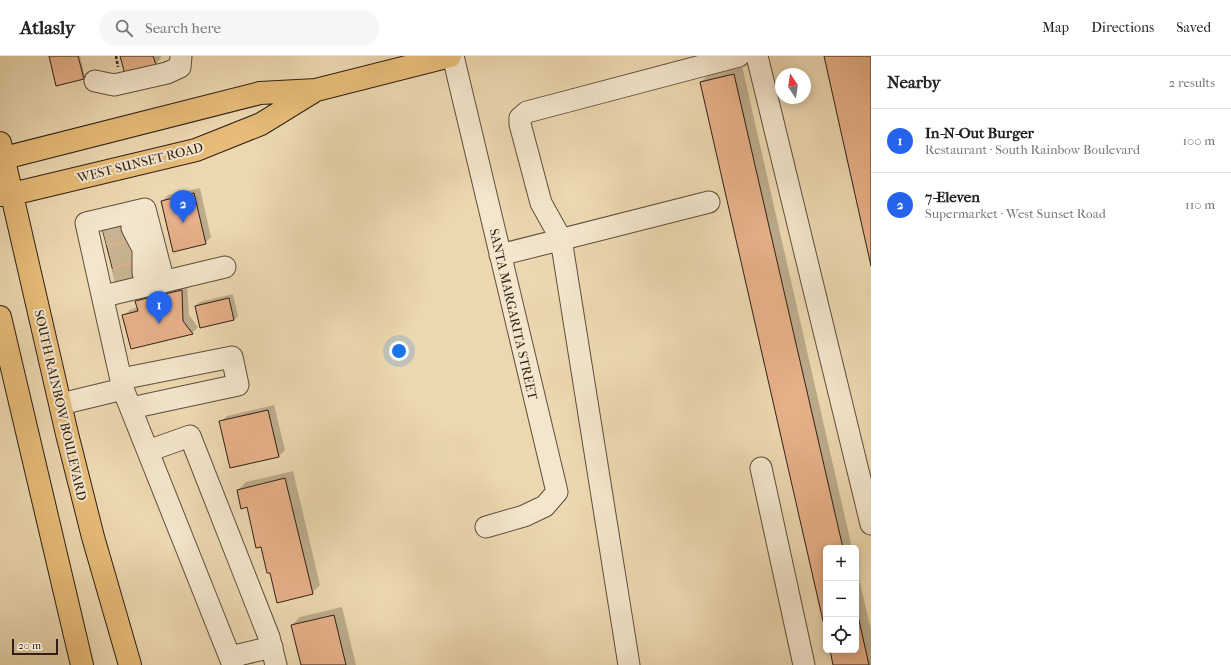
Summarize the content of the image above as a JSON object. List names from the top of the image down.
{
  "streets": {
    "main road": ["WEST SUNSET ROAD", "SOUTH RAINBOW BOULEVARD"],
    "street": ["SANTA MARGARITA STREET"]
  },
  "crossings": [
    ["WEST SUNSET ROAD", "SOUTH RAINBOW BOULEVARD"]
  ],
  "scale_bar": "20 m",
  "north": "top",
  "page": {
    "header": "Atlasly",
    "search": "Search here",
    "nav": ["Map", "Directions", "Saved"],
    "heading": ["Nearby", "2 results"],
    "list": [
      {
        "mark": "1",
        "name": "In-N-Out Burger",
        "note": "Restaurant · South Rainbow Boulevard",
        "value": "100 m"
      },
      {
        "mark": "2",
        "name": "7-Eleven",
        "note": "Supermarket · West Sunset Road",
        "value": "110 m"
      }
    ],
    "pins": ["2", "1"],
    "map_buttons": ["+", "−"],
    "scale": "20 m"
  }
}
